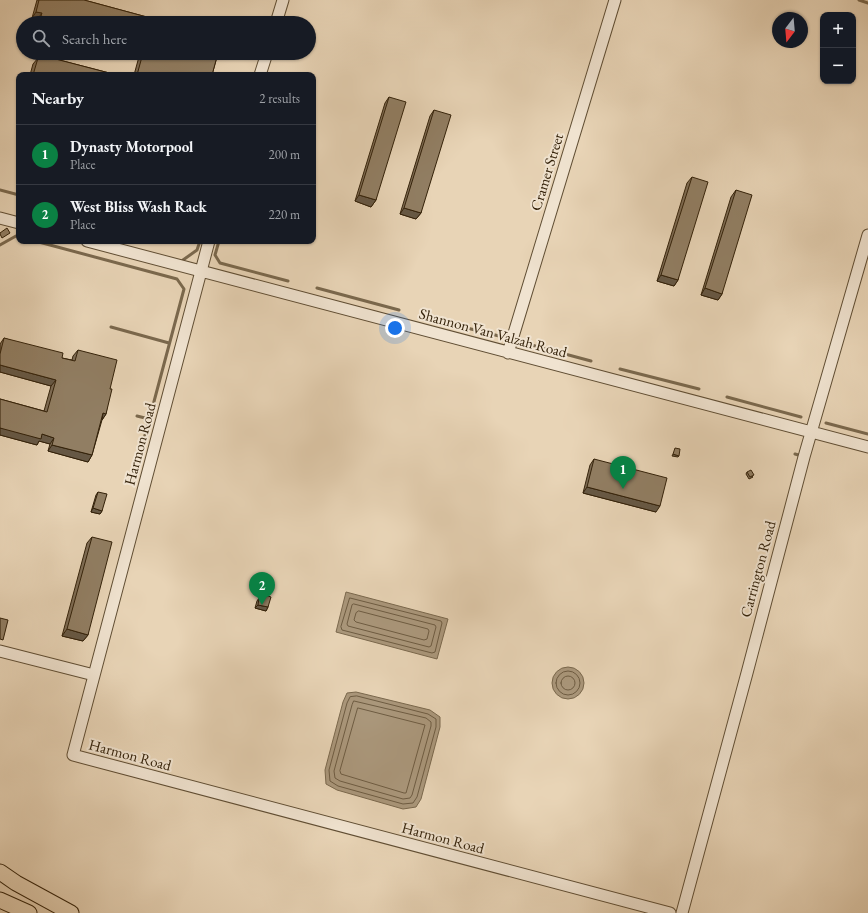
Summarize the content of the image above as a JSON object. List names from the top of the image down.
{
  "streets": {
    "street": [
      "Cramer Street",
      "Shannon Van Valzah Road",
      "Harmon Road",
      "Carrington Road"
    ]
  },
  "crossings": [
    ["Cramer Street", "Shannon Van Valzah Road"],
    ["Shannon Van Valzah Road", "Harmon Road"],
    ["Shannon Van Valzah Road", "Carrington Road"]
  ],
  "north": "bottom",
  "page": {
    "map_buttons": ["+", "−"],
    "search": "Search here",
    "heading": ["Nearby", "2 results"],
    "list": [
      {
        "mark": "1",
        "name": "Dynasty Motorpool",
        "note": "Place",
        "value": "200 m"
      },
      {
        "mark": "2",
        "name": "West Bliss Wash Rack",
        "note": "Place",
        "value": "220 m"
      }
    ],
    "pins": ["1", "2"]
  }
}
